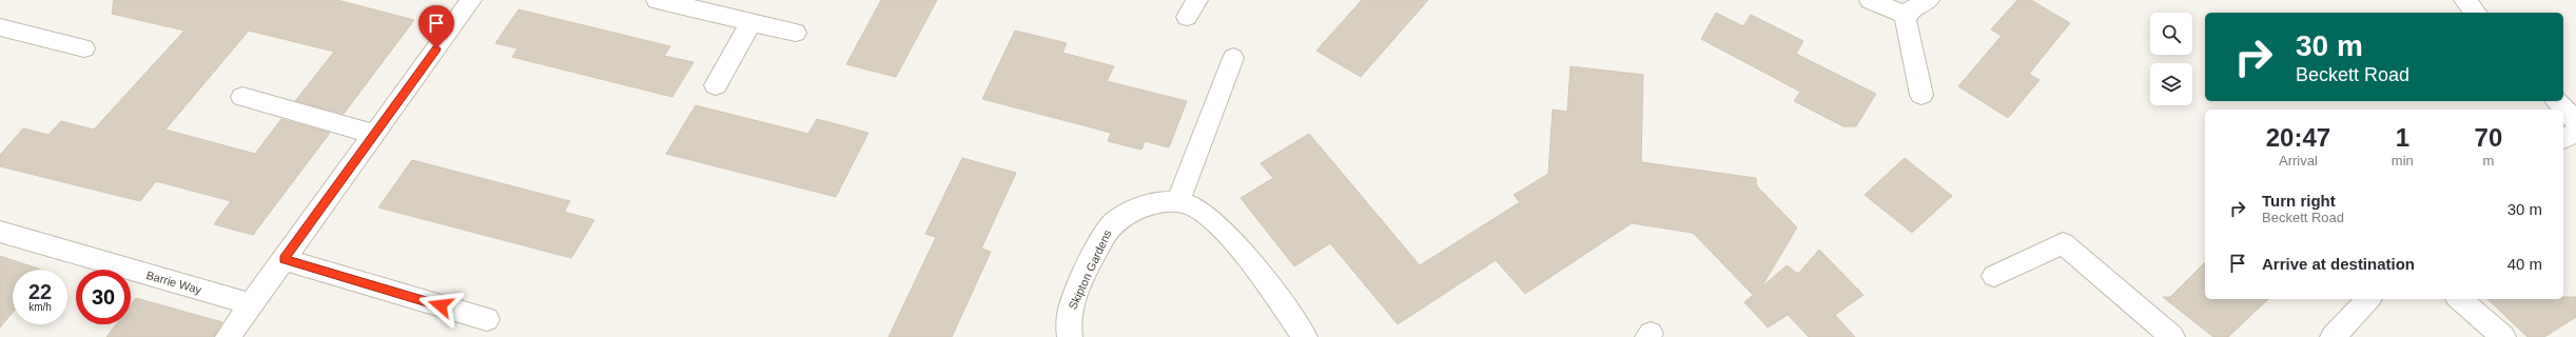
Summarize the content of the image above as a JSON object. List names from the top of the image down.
{
  "streets": {
    "street": ["Skipton Gardens", "Barrie Way"]
  },
  "page": {
    "turn": ["30 m", "Beckett Road"],
    "eta": [
      "20:47",
      "Arrival",
      "1",
      "min",
      "70",
      "m"
    ],
    "list": [
      {
        "name": "Turn right",
        "note": "Beckett Road",
        "value": "30 m"
      },
      {
        "name": "Arrive at destination",
        "value": "40 m"
      }
    ],
    "speed": "22 km/h",
    "limit": "30"
  }
}
